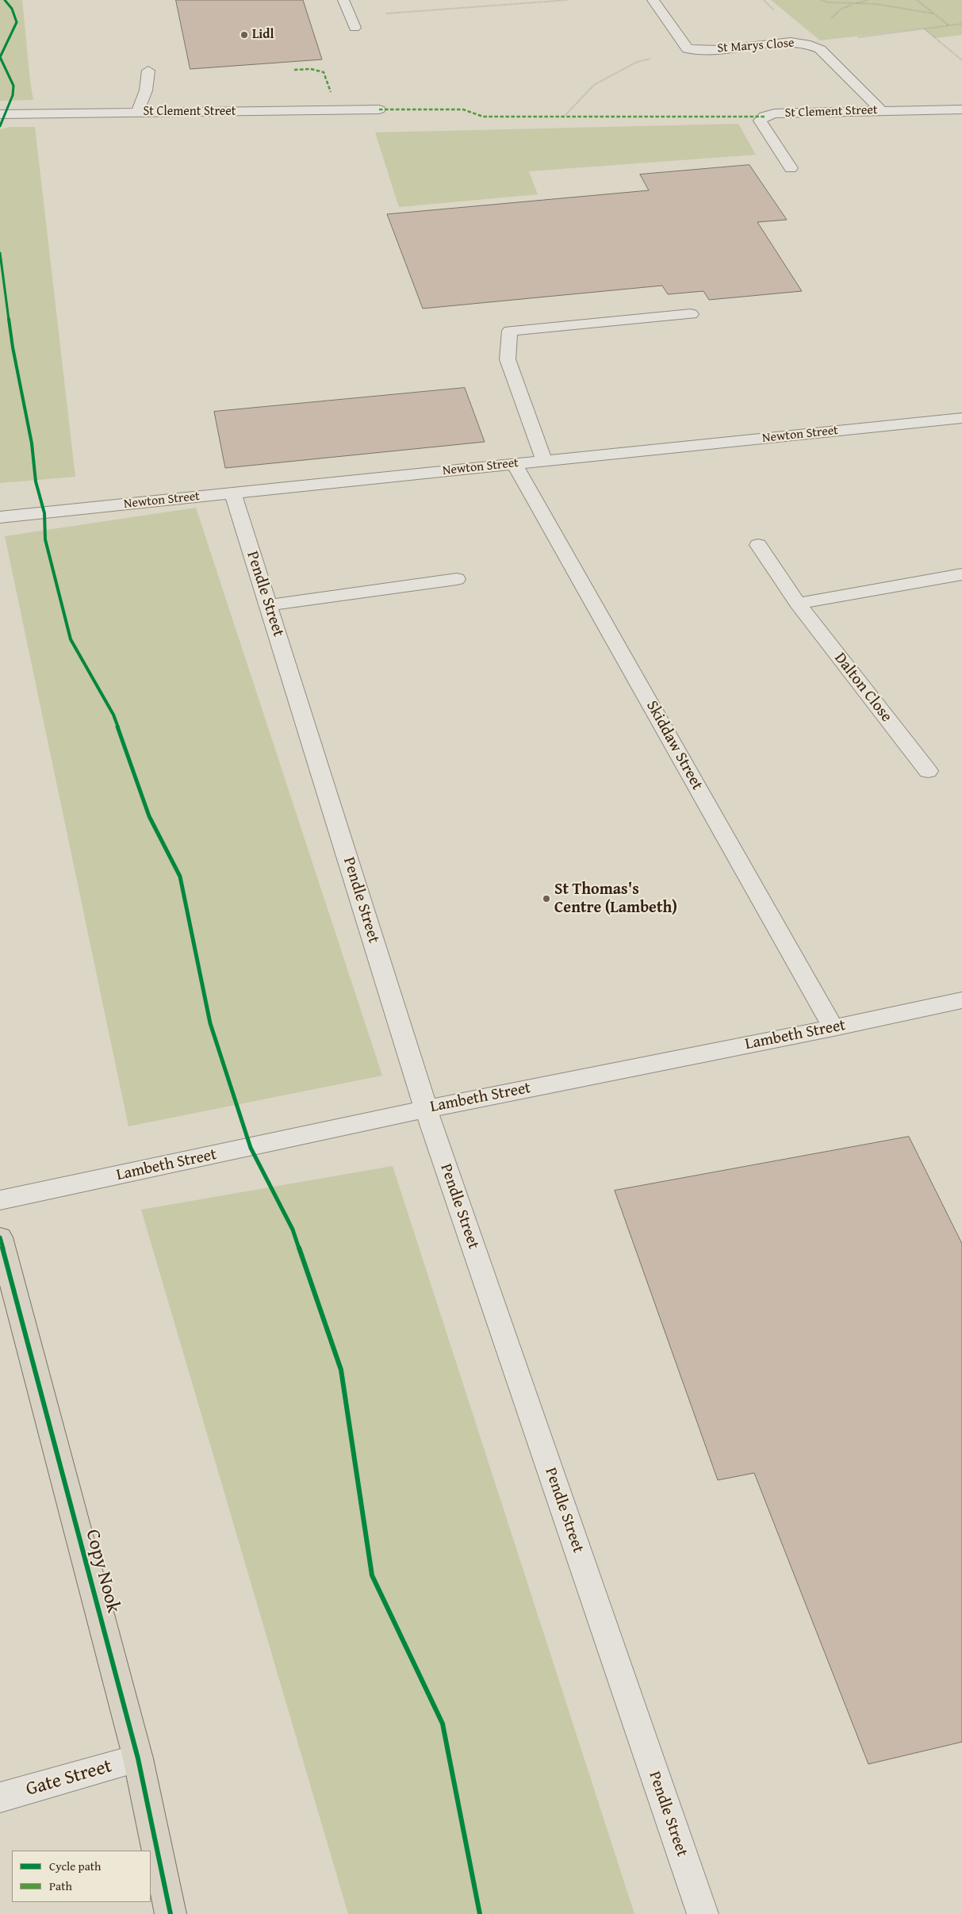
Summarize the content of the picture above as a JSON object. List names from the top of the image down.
{
  "streets": {
    "highway": ["Copy Nook"],
    "street": [
      "St Marys Close",
      "St Clement Street",
      "Newton Street",
      "Pendle Street",
      "Dalton Close",
      "Skiddaw Street",
      "Lambeth Street",
      "Gate Street"
    ]
  },
  "crossings": [
    ["St Marys Close", "St Clement Street"],
    ["Newton Street", "Pendle Street"],
    ["Newton Street", "Skiddaw Street"],
    ["Pendle Street", "Lambeth Street"],
    ["Skiddaw Street", "Lambeth Street"],
    ["Copy Nook", "Gate Street"]
  ],
  "places": ["Lidl", "St Thomas's Centre (Lambeth)"],
  "legend": ["Cycle path", "Path"]
}
